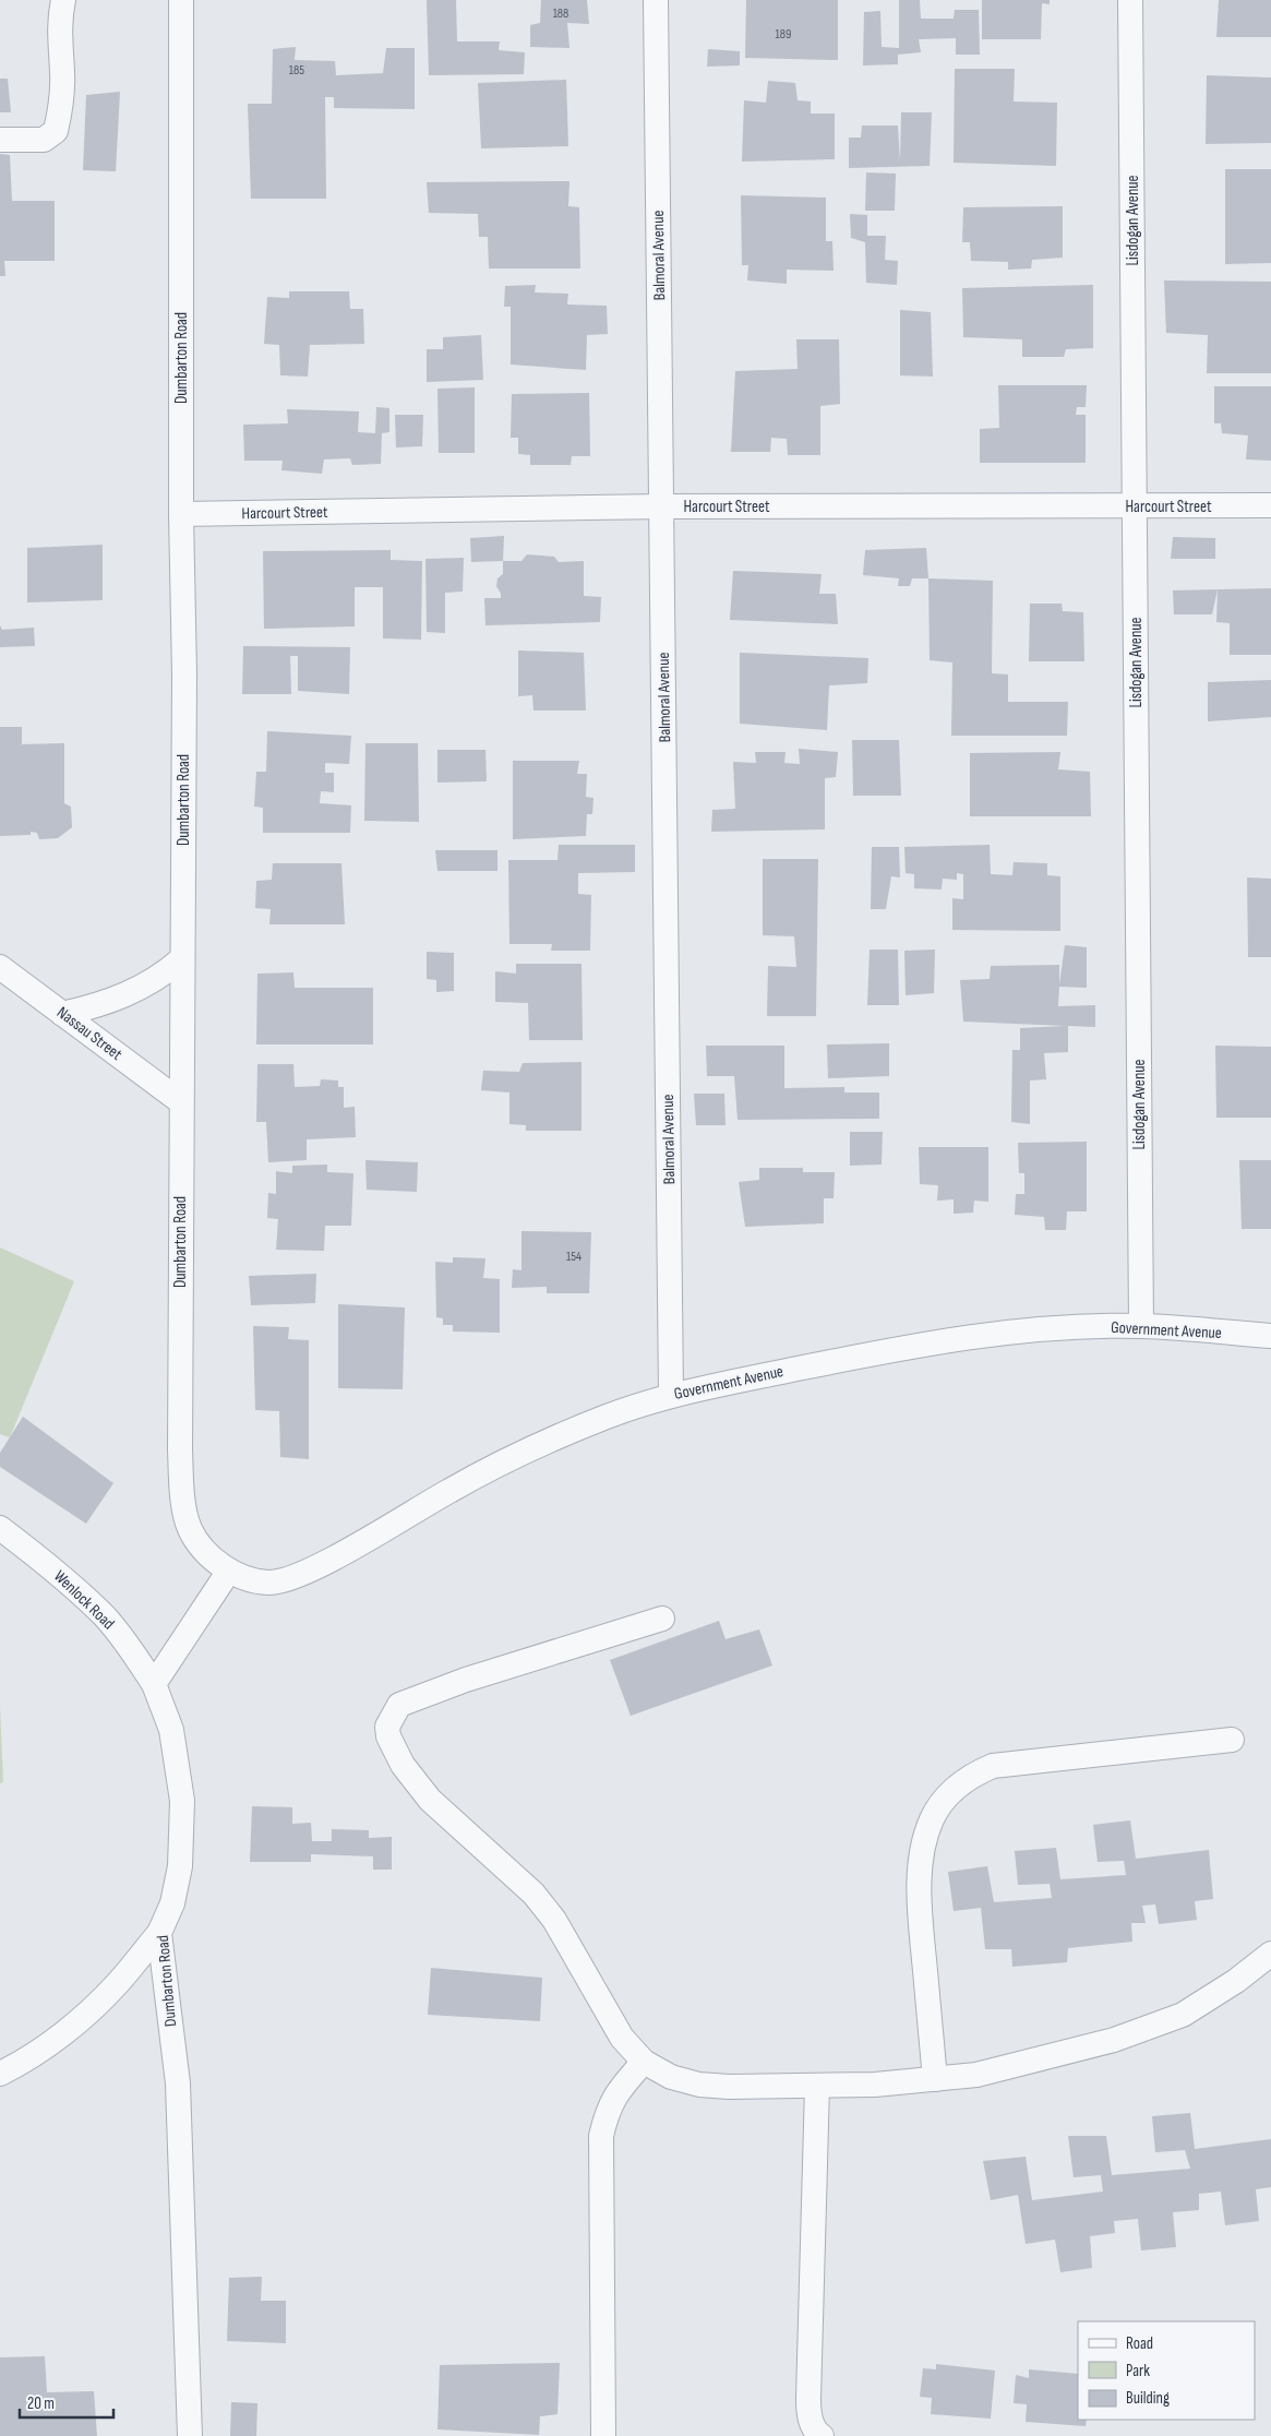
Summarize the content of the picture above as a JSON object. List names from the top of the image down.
{
  "streets": {
    "street": [
      "Lisdogan Avenue",
      "Balmoral Avenue",
      "Dumbarton Road",
      "Harcourt Street",
      "Nassau Street",
      "Government Avenue",
      "Wenlock Road"
    ]
  },
  "crossings": [
    ["Lisdogan Avenue", "Harcourt Street"],
    ["Lisdogan Avenue", "Government Avenue"],
    ["Balmoral Avenue", "Harcourt Street"],
    ["Balmoral Avenue", "Government Avenue"],
    ["Dumbarton Road", "Harcourt Street"],
    ["Dumbarton Road", "Nassau Street"],
    ["Dumbarton Road", "Government Avenue"],
    ["Dumbarton Road", "Wenlock Road"]
  ],
  "house_numbers": [
    "188",
    "189",
    "185",
    "154"
  ],
  "legend": ["Road", "Park", "Building"],
  "scale_bar": "20 m"
}
